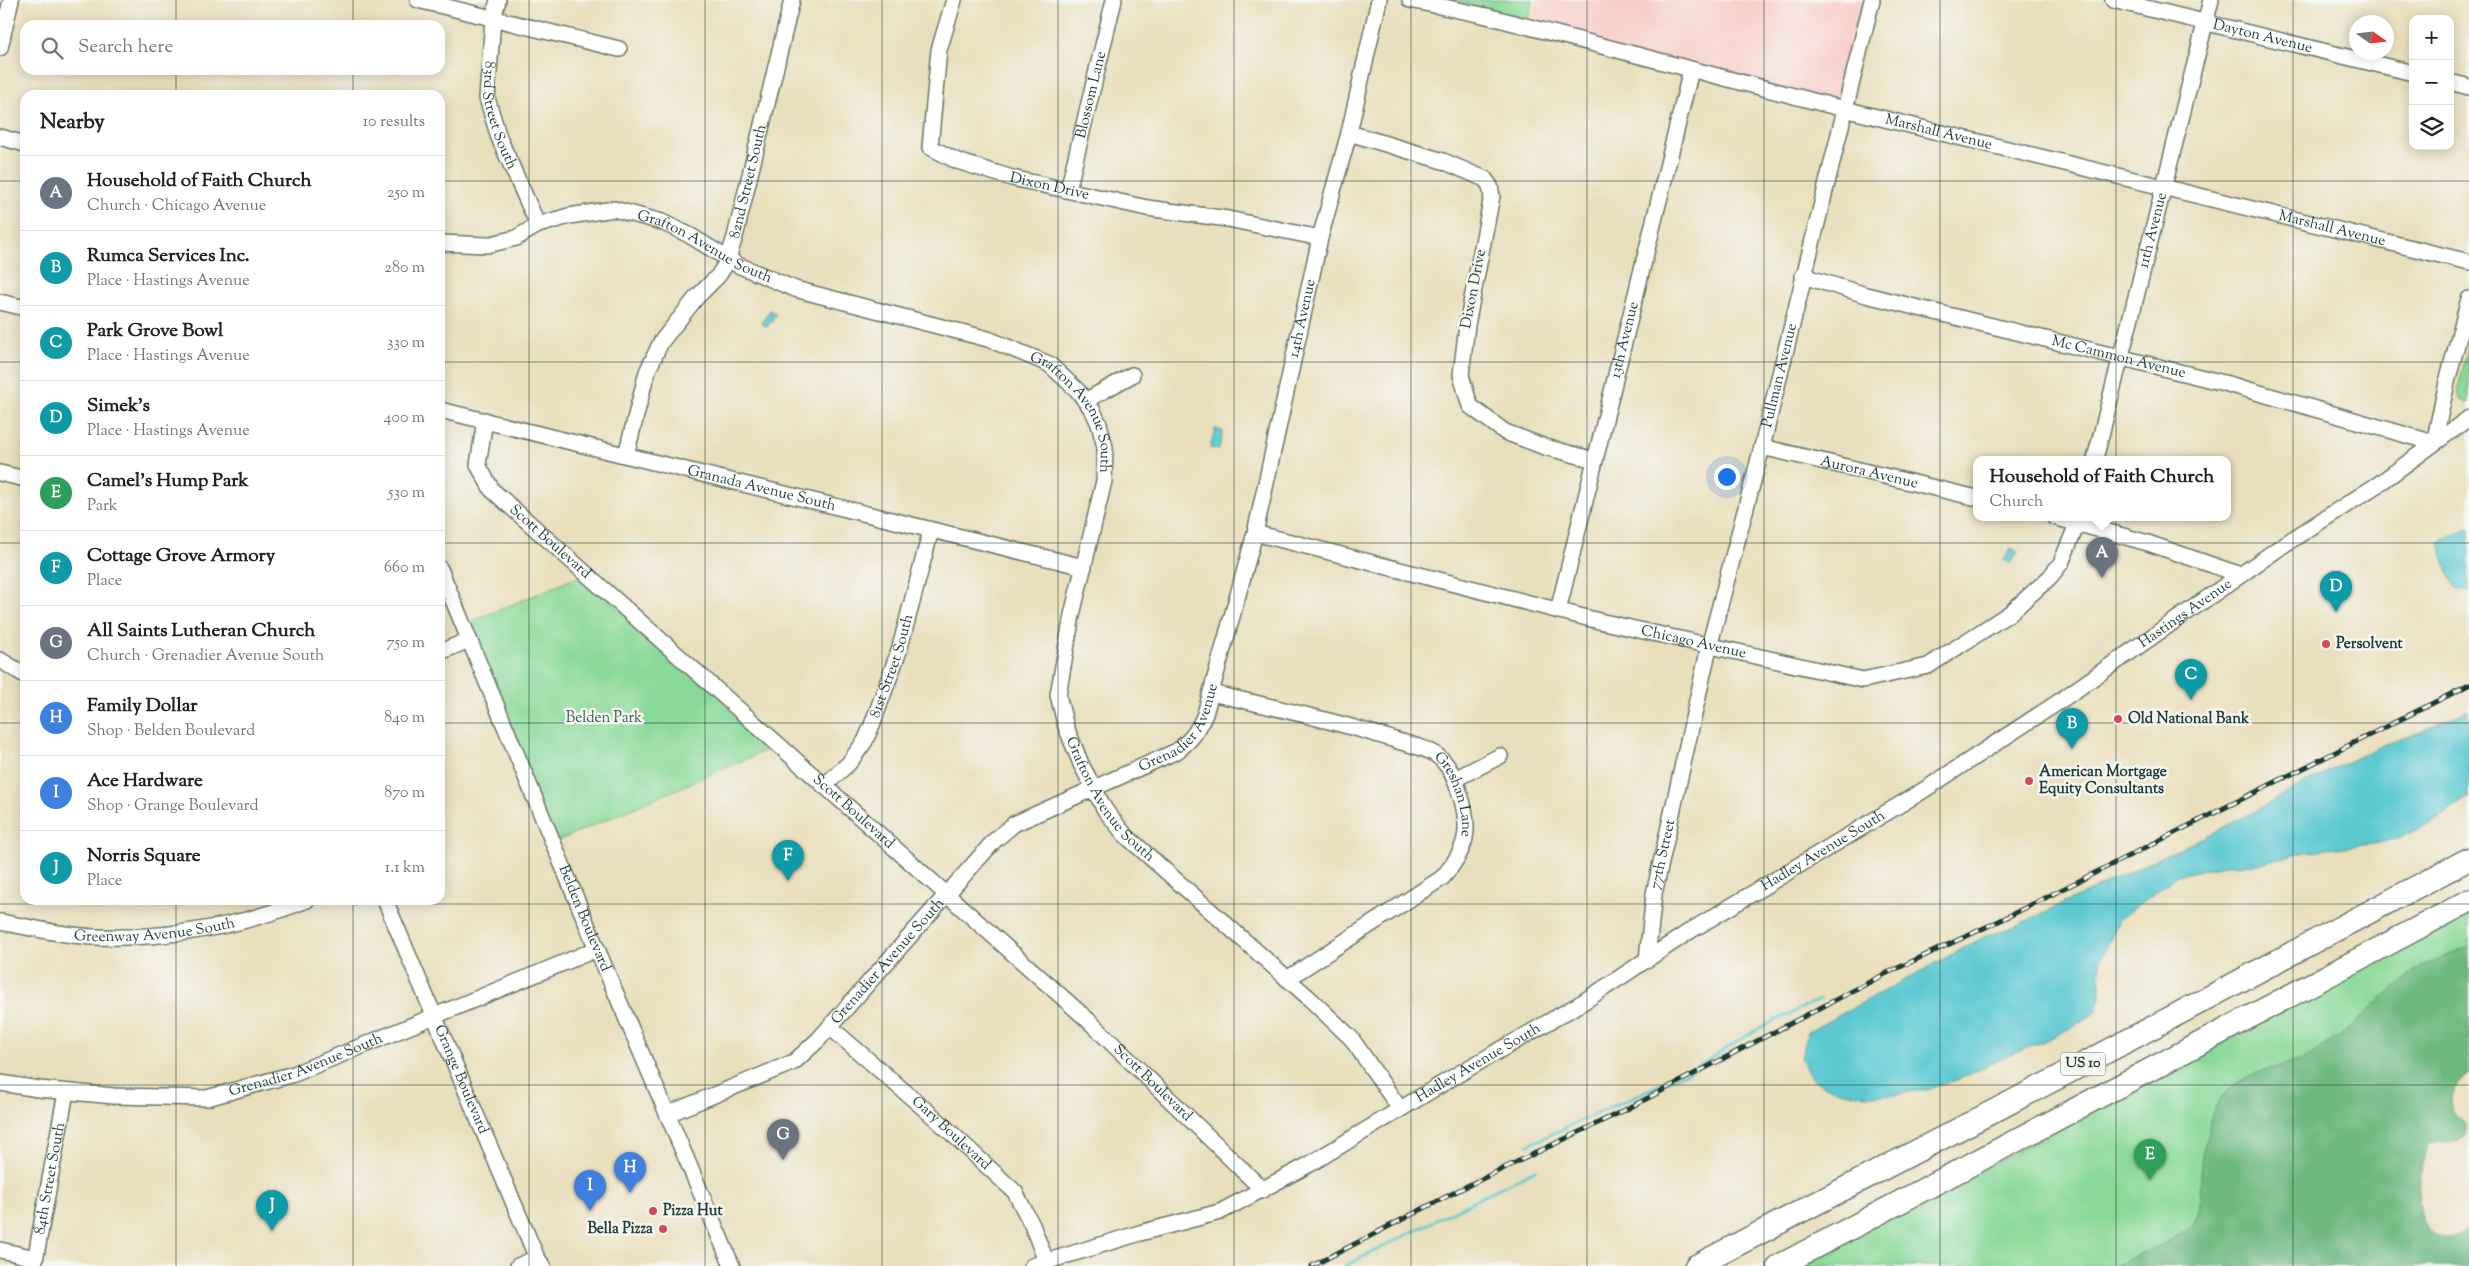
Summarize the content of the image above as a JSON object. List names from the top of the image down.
{
  "streets": {
    "highway": ["US 10"],
    "street": [
      "Dayton Avenue",
      "Blossom Lane",
      "83rd Street South",
      "Marshall Avenue",
      "82nd Street South",
      "Dixon Drive",
      "11th Avenue",
      "Grafton Avenue South",
      "14th Avenue",
      "13th Avenue",
      "Mc Cammon Avenue",
      "Pullman Avenue",
      "Aurora Avenue",
      "Granada Avenue South",
      "Scott Boulevard",
      "Hastings Avenue",
      "Chicago Avenue",
      "81st Street South",
      "Grenadier Avenue",
      "Greshan Lane",
      "Hadley Avenue South",
      "77th Street",
      "Belden Boulevard",
      "Greenway Avenue South",
      "Grenadier Avenue South",
      "Grange Boulevard",
      "Gary Boulevard",
      "84th Street South"
    ]
  },
  "crossings": [
    ["Dayton Avenue", "11th Avenue"],
    ["Blossom Lane", "Dixon Drive"],
    ["83rd Street South", "Grafton Avenue South"],
    ["Marshall Avenue", "11th Avenue"],
    ["Marshall Avenue", "13th Avenue"],
    ["Marshall Avenue", "Pullman Avenue"],
    ["82nd Street South", "Grafton Avenue South"],
    ["82nd Street South", "Granada Avenue South"],
    ["Dixon Drive", "14th Avenue"],
    ["Dixon Drive", "13th Avenue"],
    ["11th Avenue", "Mc Cammon Avenue"],
    ["Grafton Avenue South", "Granada Avenue South"],
    ["Grafton Avenue South", "Grenadier Avenue"],
    ["Grafton Avenue South", "Greshan Lane"],
    ["Grafton Avenue South", "Hadley Avenue South"],
    ["Grafton Avenue South", "Grenadier Avenue South"],
    ["14th Avenue", "Chicago Avenue"],
    ["14th Avenue", "Grenadier Avenue"],
    ["13th Avenue", "Chicago Avenue"],
    ["Mc Cammon Avenue", "Pullman Avenue"],
    ["Mc Cammon Avenue", "Hastings Avenue"],
    ["Pullman Avenue", "Aurora Avenue"],
    ["Pullman Avenue", "Chicago Avenue"],
    ["Pullman Avenue", "77th Street"],
    ["Granada Avenue South", "Scott Boulevard"],
    ["Granada Avenue South", "81st Street South"],
    ["Scott Boulevard", "81st Street South"],
    ["Scott Boulevard", "Hadley Avenue South"],
    ["Scott Boulevard", "Grenadier Avenue South"],
    ["Hastings Avenue", "Hadley Avenue South"],
    ["Grenadier Avenue", "Greshan Lane"],
    ["Grenadier Avenue", "Grenadier Avenue South"],
    ["Hadley Avenue South", "77th Street"],
    ["Hadley Avenue South", "Gary Boulevard"],
    ["Belden Boulevard", "Grenadier Avenue South"],
    ["Grenadier Avenue South", "Grange Boulevard"],
    ["Grenadier Avenue South", "Gary Boulevard"],
    ["Grenadier Avenue South", "84th Street South"]
  ],
  "parks": ["Belden Park"],
  "places": [
    "Persolvent",
    "Old National Bank",
    "American Mortgage Equity Consultants",
    "Pizza Hut",
    "Bella Pizza"
  ],
  "north": "right",
  "page": {
    "map_buttons": ["+", "−"],
    "search": "Search here",
    "heading": ["Nearby", "10 results"],
    "list": [
      {
        "mark": "A",
        "name": "Household of Faith Church",
        "note": "Church · Chicago Avenue",
        "value": "250 m"
      },
      {
        "mark": "B",
        "name": "Rumca Services Inc.",
        "note": "Place · Hastings Avenue",
        "value": "280 m"
      },
      {
        "mark": "C",
        "name": "Park Grove Bowl",
        "note": "Place · Hastings Avenue",
        "value": "330 m"
      },
      {
        "mark": "D",
        "name": "Simek's",
        "note": "Place · Hastings Avenue",
        "value": "400 m"
      },
      {
        "mark": "E",
        "name": "Camel's Hump Park",
        "note": "Park",
        "value": "530 m"
      },
      {
        "mark": "F",
        "name": "Cottage Grove Armory",
        "note": "Place",
        "value": "660 m"
      },
      {
        "mark": "G",
        "name": "All Saints Lutheran Church",
        "note": "Church · Grenadier Avenue South",
        "value": "750 m"
      },
      {
        "mark": "H",
        "name": "Family Dollar",
        "note": "Shop · Belden Boulevard",
        "value": "840 m"
      },
      {
        "mark": "I",
        "name": "Ace Hardware",
        "note": "Shop · Grange Boulevard",
        "value": "870 m"
      },
      {
        "mark": "J",
        "name": "Norris Square",
        "note": "Place",
        "value": "1.1 km"
      }
    ],
    "popup": ["Household of Faith Church", "Church"],
    "pins": [
      "A",
      "D",
      "C",
      "B",
      "F",
      "G",
      "E",
      "H",
      "I",
      "J"
    ]
  }
}
